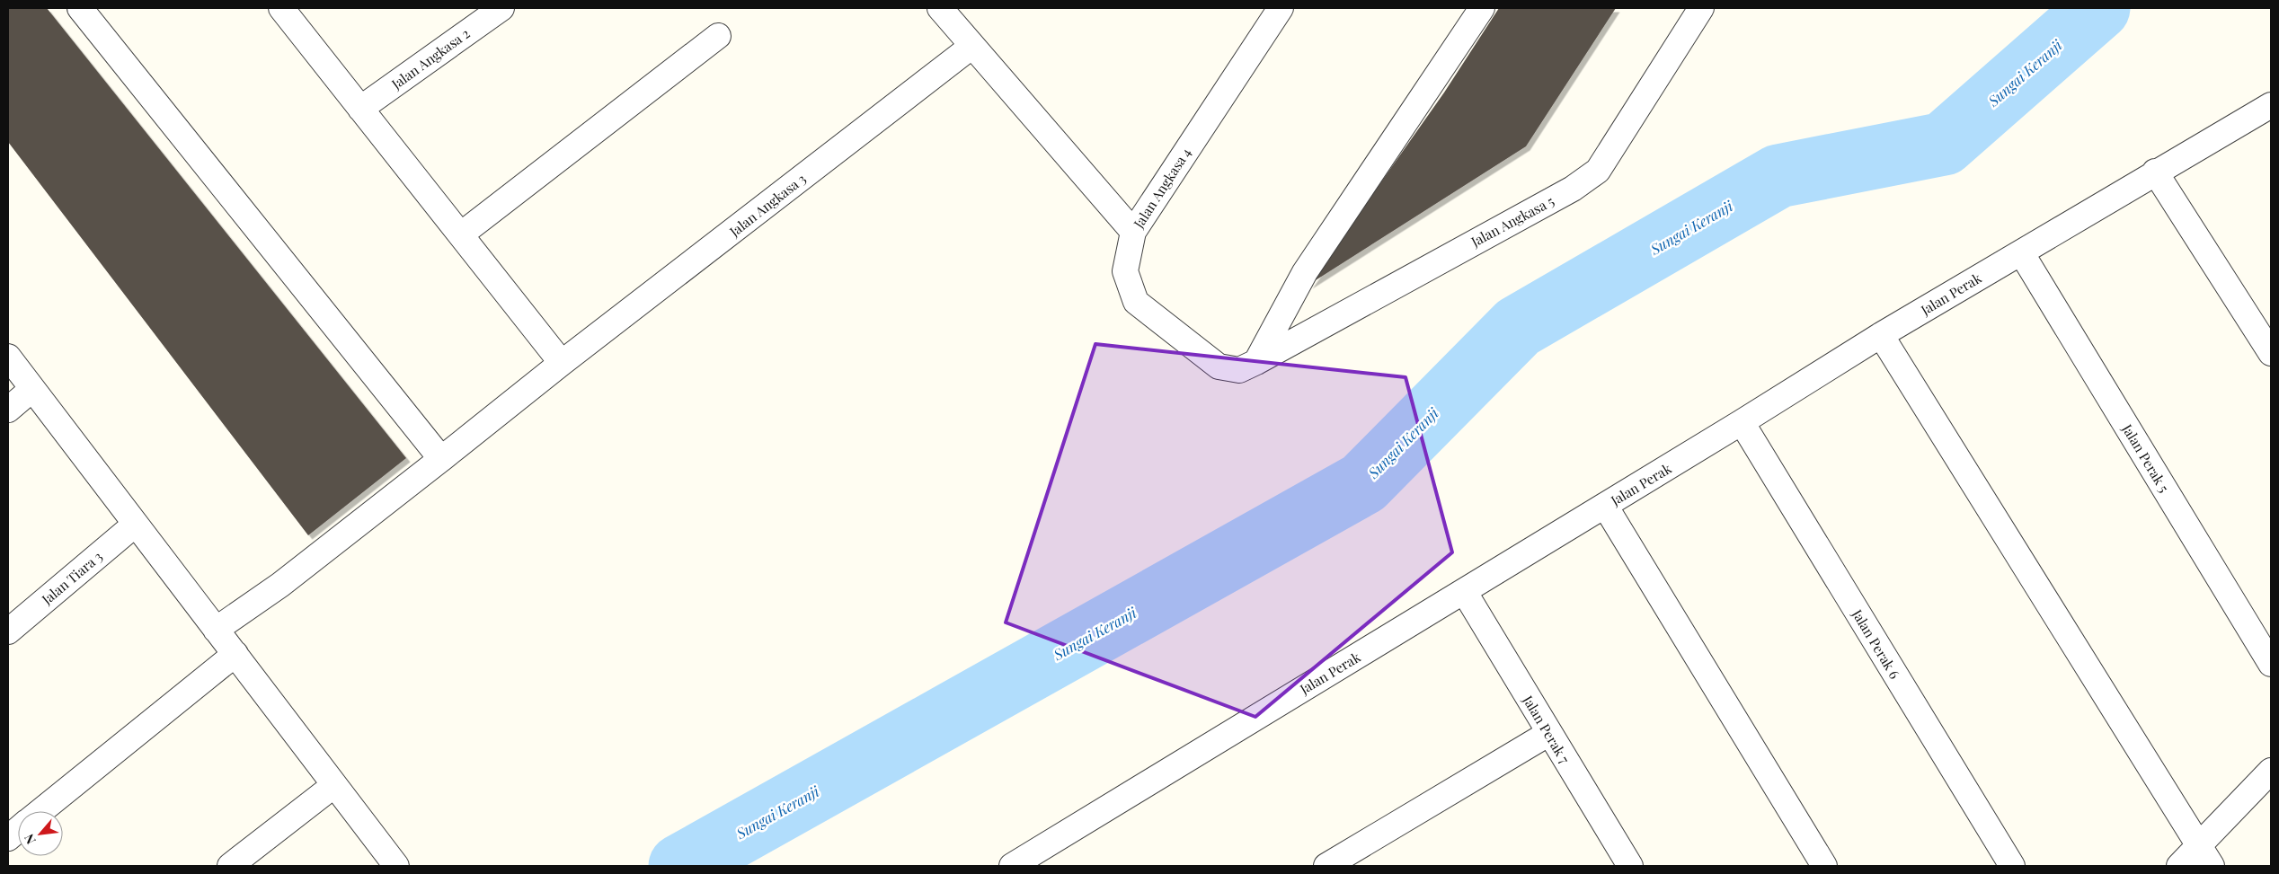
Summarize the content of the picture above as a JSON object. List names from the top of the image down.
{
  "streets": {
    "street": [
      "Jalan Angkasa 2",
      "Jalan Angkasa 4",
      "Jalan Angkasa 3",
      "Jalan Angkasa 5",
      "Jalan Perak",
      "Jalan Perak 5",
      "Jalan Tiara 3",
      "Jalan Perak 6",
      "Jalan Perak 7"
    ]
  },
  "crossings": [
    ["Jalan Angkasa 4", "Jalan Angkasa 5"],
    ["Jalan Perak", "Jalan Perak 5"],
    ["Jalan Perak", "Jalan Perak 6"],
    ["Jalan Perak", "Jalan Perak 7"]
  ],
  "water": ["Sungai Keranji"],
  "north": "bottom left"
}
